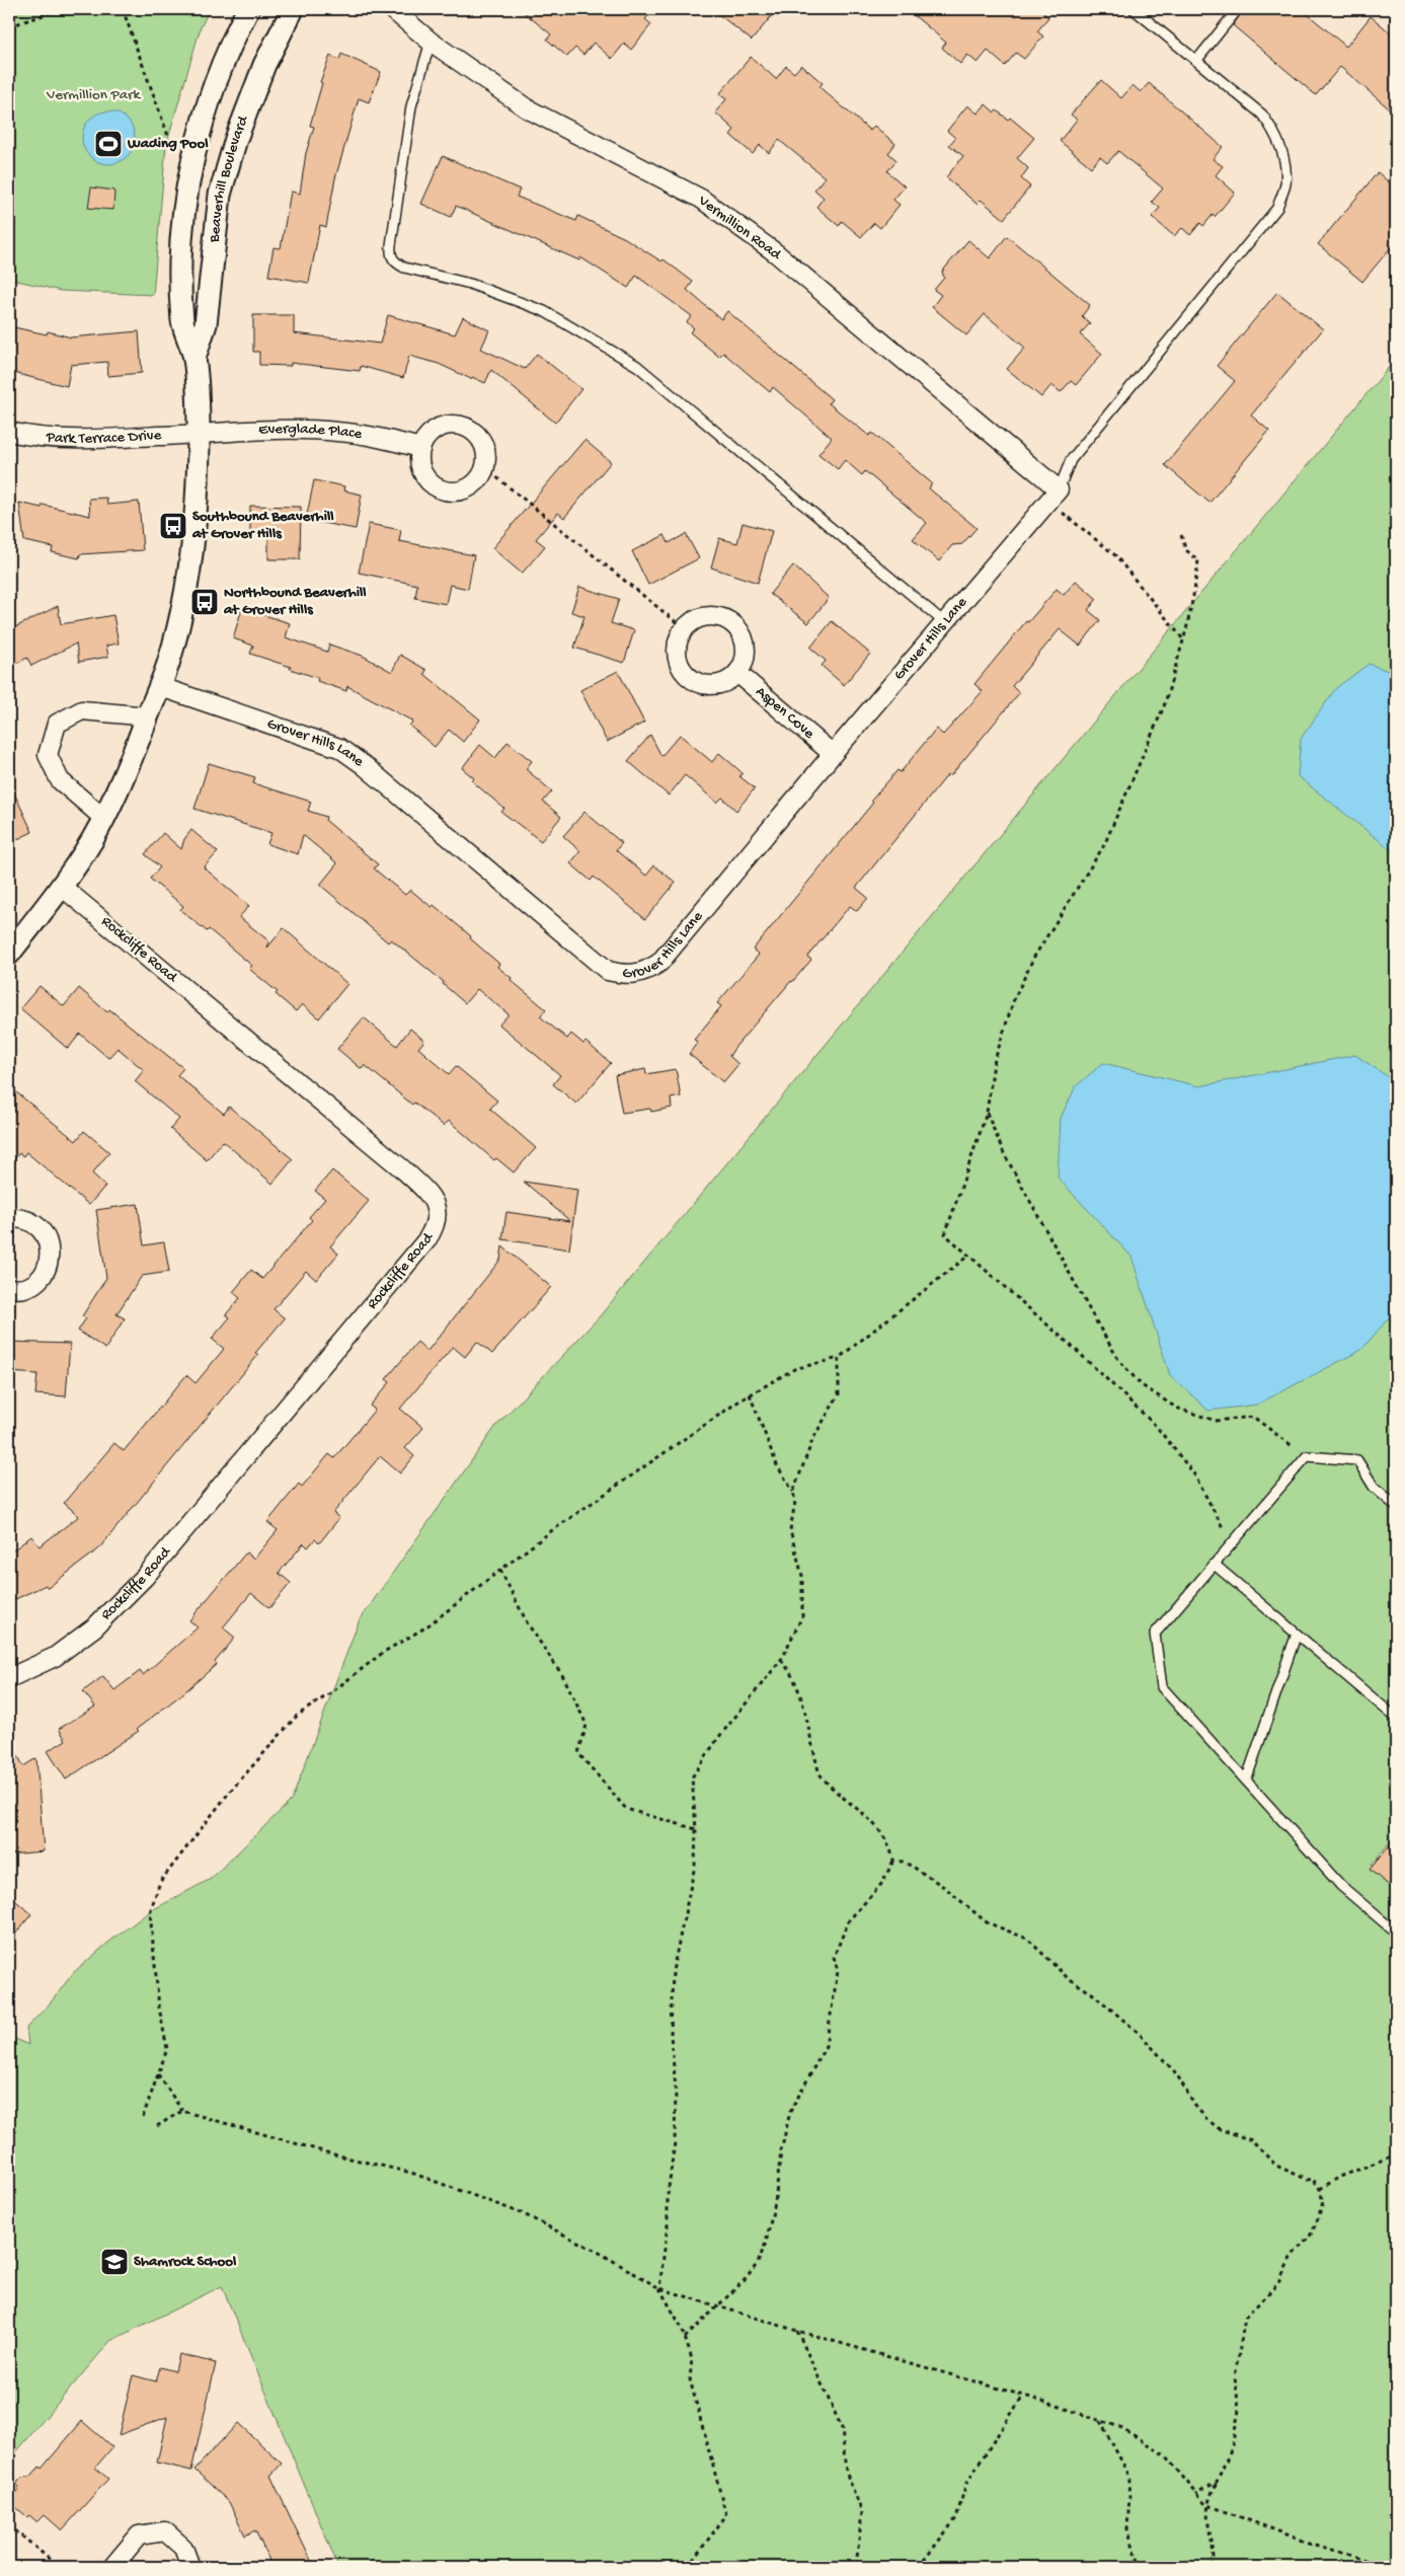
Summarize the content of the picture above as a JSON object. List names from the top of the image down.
{
  "streets": {
    "street": [
      "Beaverhill Boulevard",
      "Vermillion Road",
      "Everglade Place",
      "Park Terrace Drive",
      "Grover Hills Lane",
      "Aspen Cove",
      "Rockcliffe Road"
    ]
  },
  "crossings": [
    ["Beaverhill Boulevard", "Everglade Place"],
    ["Beaverhill Boulevard", "Park Terrace Drive"],
    ["Beaverhill Boulevard", "Grover Hills Lane"],
    ["Beaverhill Boulevard", "Rockcliffe Road"],
    ["Vermillion Road", "Grover Hills Lane"],
    ["Everglade Place", "Park Terrace Drive"],
    ["Grover Hills Lane", "Aspen Cove"]
  ],
  "parks": ["Vermillion Park"],
  "places": {
    "sports": ["Wading Pool"],
    "bus stop": ["Southbound Beaverhill at Grover Hills", "Northbound Beaverhill at Grover Hills"],
    "school or university": ["Shamrock School"]
  }
}
